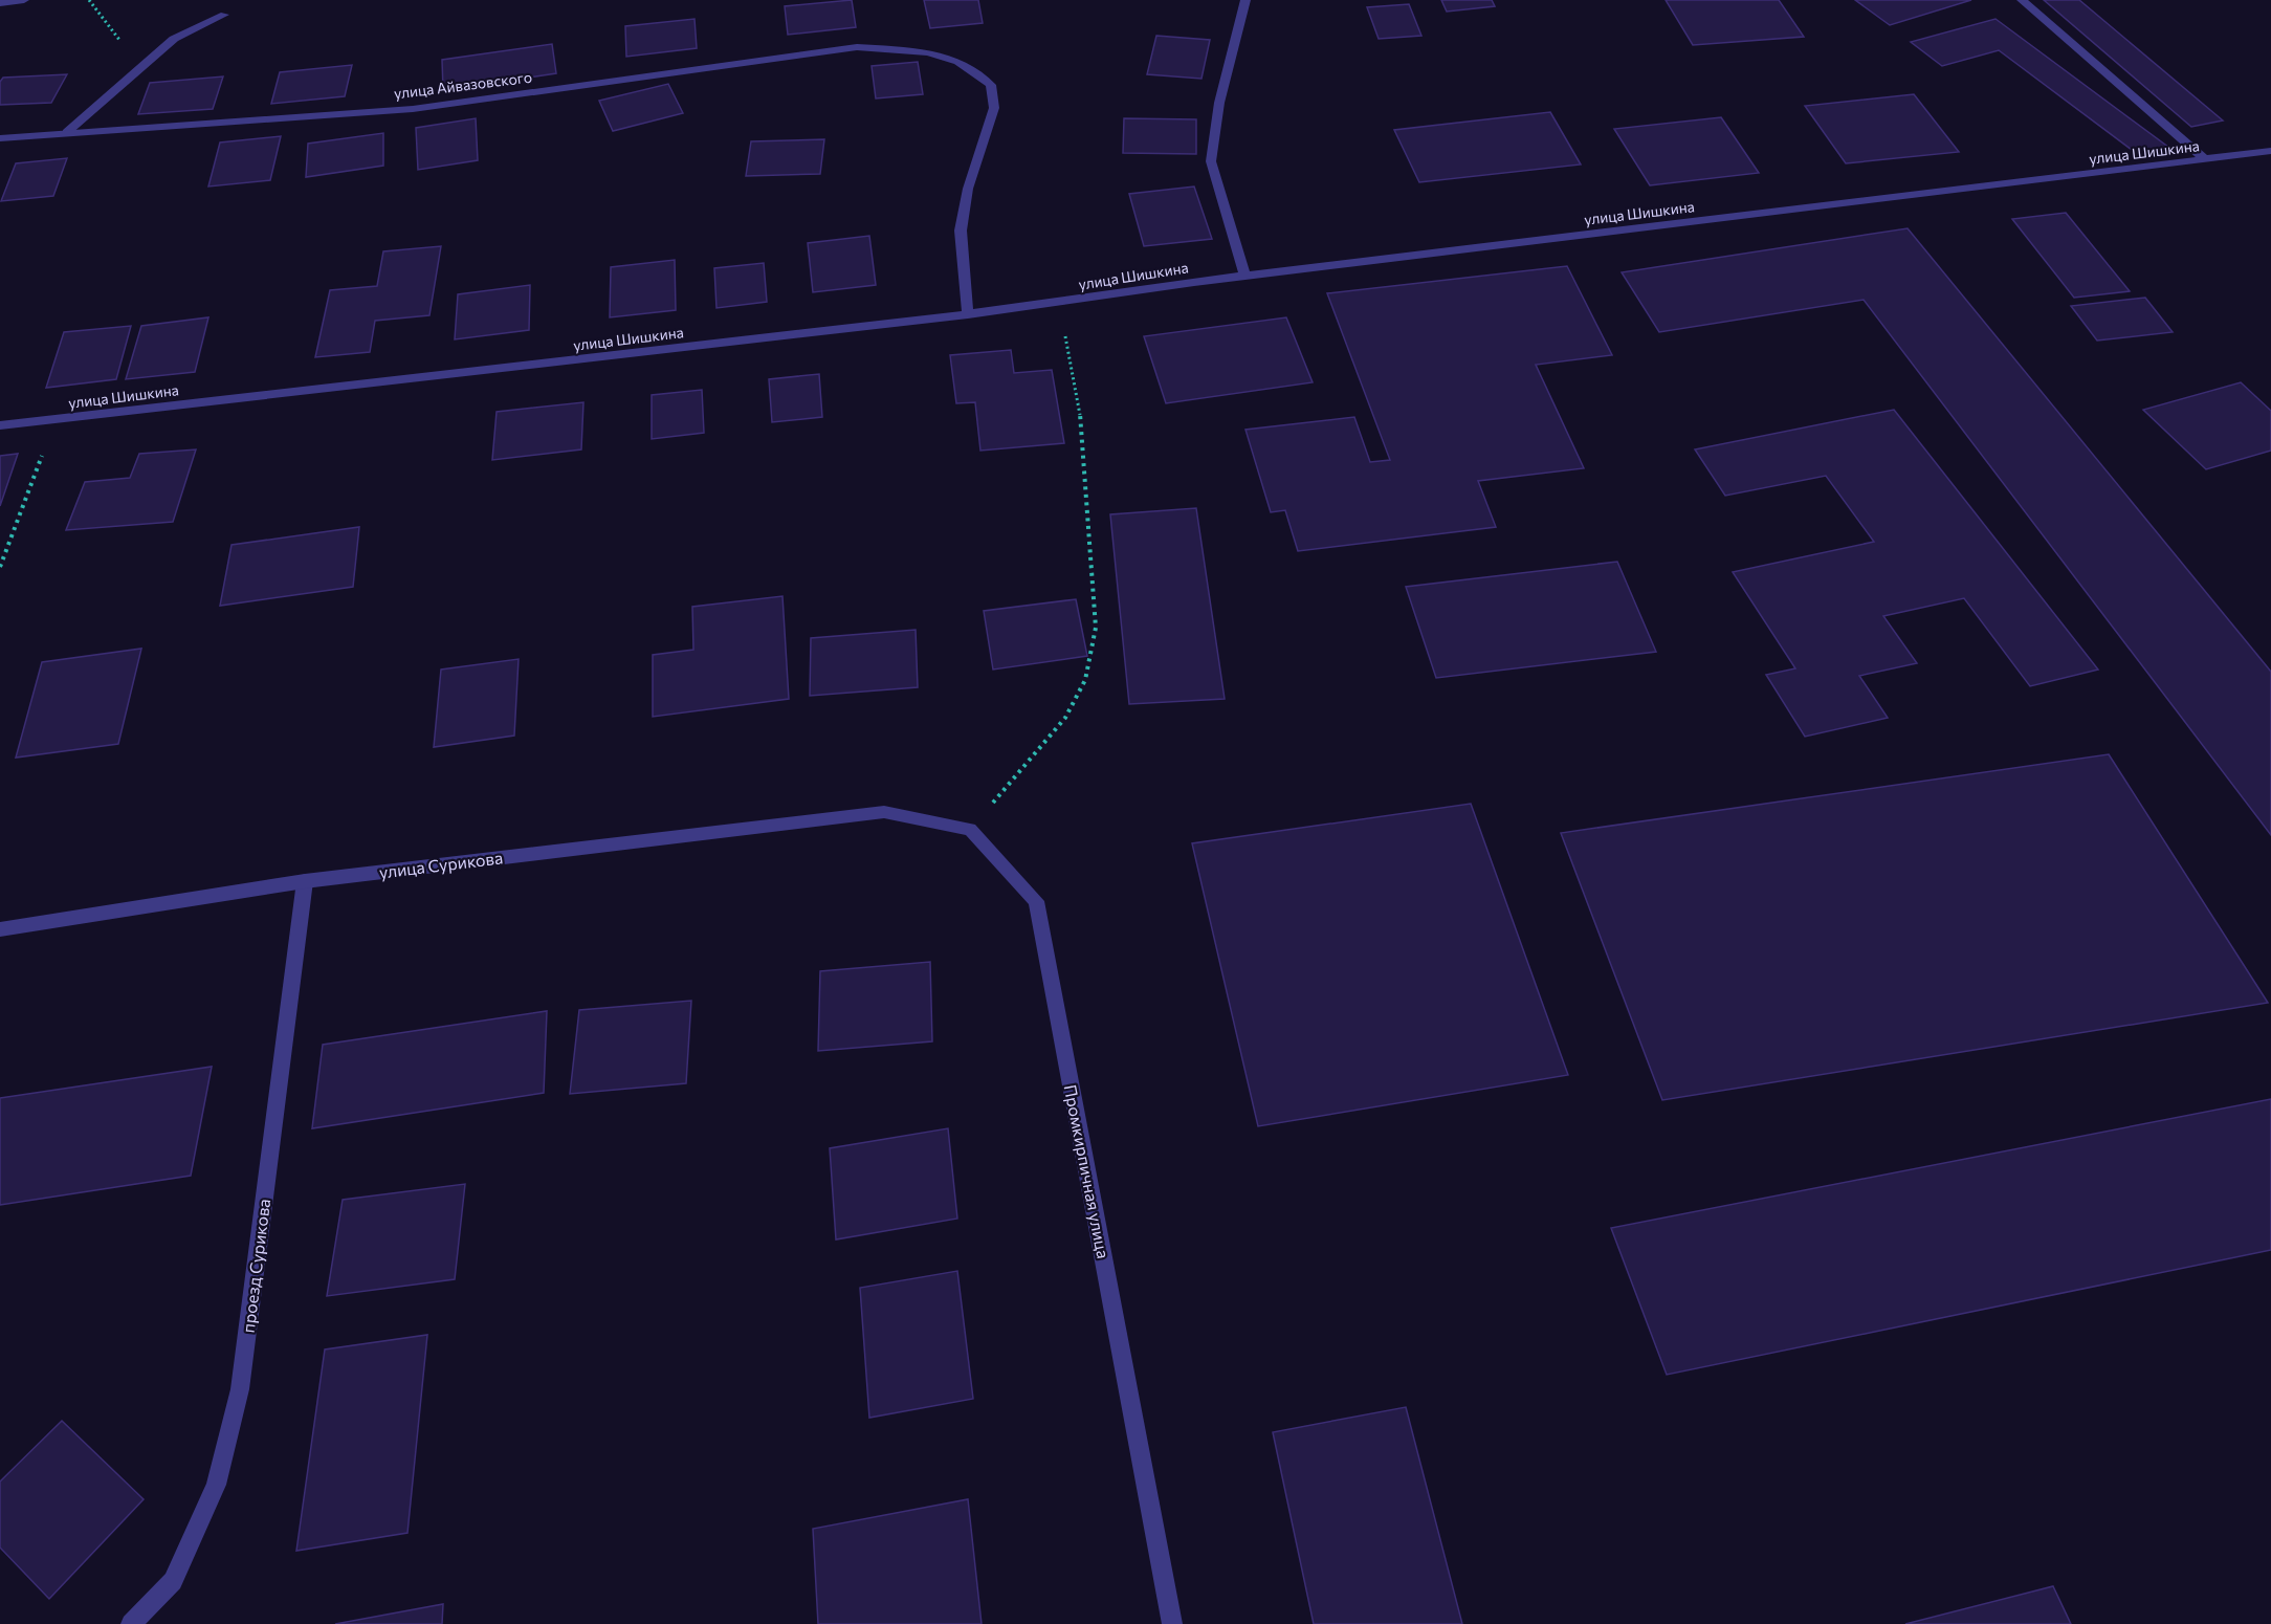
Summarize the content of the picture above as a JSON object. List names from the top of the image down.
{
  "streets": {
    "street": [
      "улица Айвазовского",
      "улица Шишкина",
      "улица Сурикова",
      "Промкирпичная улица",
      "проезд Сурикова"
    ]
  },
  "crossings": [
    ["улица Айвазовского", "улица Шишкина"],
    ["улица Сурикова", "Промкирпичная улица"],
    ["улица Сурикова", "проезд Сурикова"]
  ]
}
